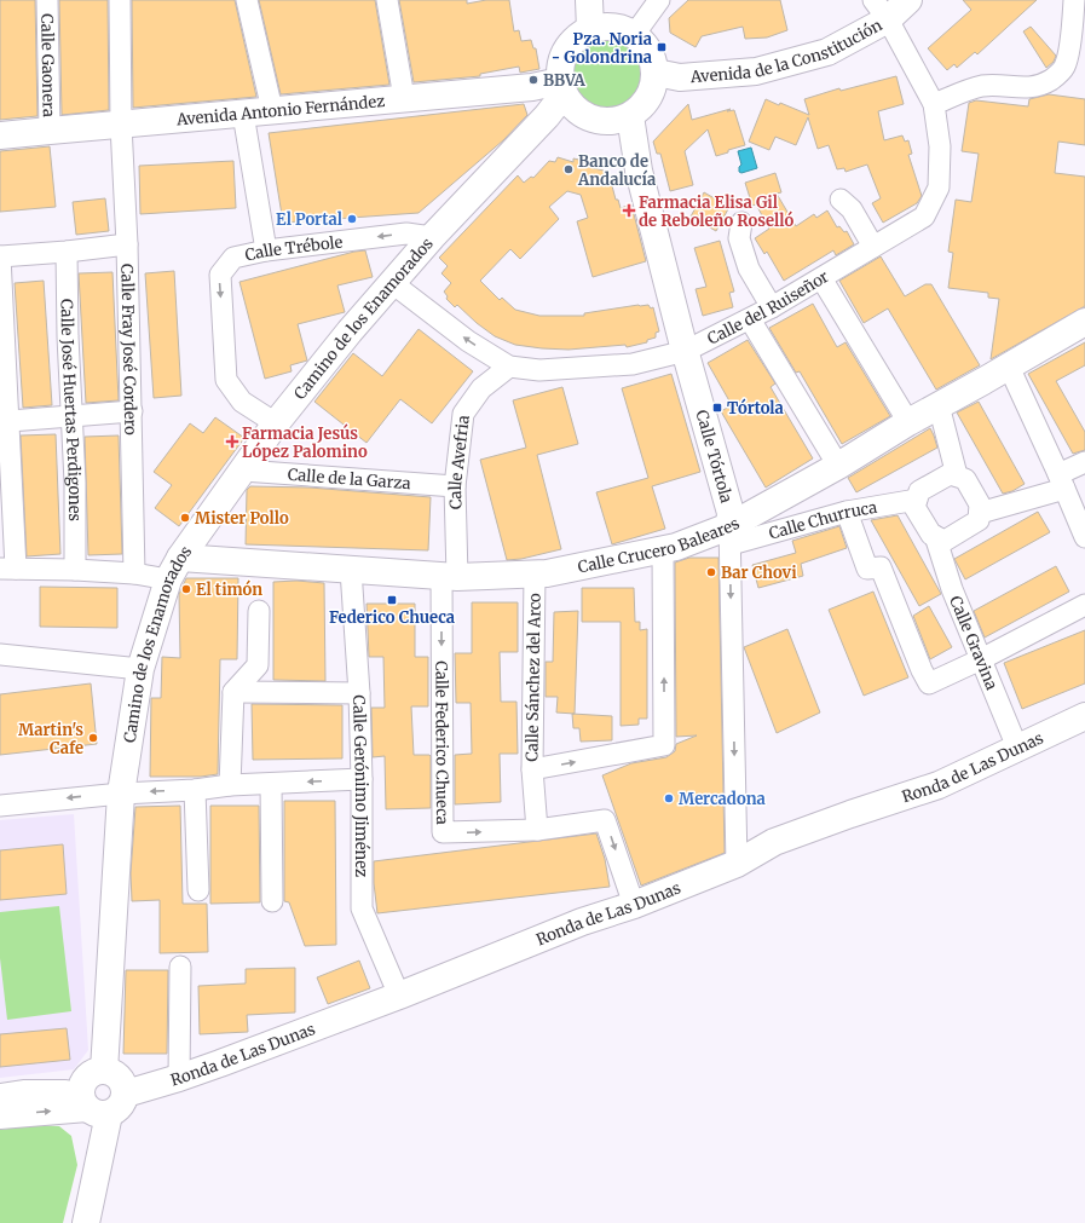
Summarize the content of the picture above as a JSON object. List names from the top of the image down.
{
  "streets": {
    "street": [
      "Avenida de la Constitución",
      "Calle Gaonera",
      "Avenida Antonio Fernández",
      "Calle Trébole",
      "Calle del Ruiseñor",
      "Camino de los Enamorados",
      "Calle Fray José Cordero",
      "Calle José Huertas Perdigones",
      "Calle Tórtola",
      "Calle Avefria",
      "Calle de la Garza",
      "Calle Churruca",
      "Calle Crucero Baleares",
      "Calle Gravina",
      "Calle Sánchez del Arco",
      "Calle Federico Chueca",
      "Ronda de Las Dunas",
      "Calle Gerónimo Jiménez"
    ]
  },
  "crossings": [
    ["Avenida de la Constitución", "Avenida Antonio Fernández"],
    ["Avenida de la Constitución", "Calle del Ruiseñor"],
    ["Avenida de la Constitución", "Camino de los Enamorados"],
    ["Avenida de la Constitución", "Calle Tórtola"],
    ["Calle Gaonera", "Avenida Antonio Fernández"],
    ["Avenida Antonio Fernández", "Camino de los Enamorados"],
    ["Avenida Antonio Fernández", "Calle Fray José Cordero"],
    ["Avenida Antonio Fernández", "Calle Tórtola"],
    ["Calle Trébole", "Camino de los Enamorados"],
    ["Calle del Ruiseñor", "Camino de los Enamorados"],
    ["Calle del Ruiseñor", "Calle Tórtola"],
    ["Calle del Ruiseñor", "Calle Avefria"],
    ["Camino de los Enamorados", "Calle Tórtola"],
    ["Camino de los Enamorados", "Calle de la Garza"],
    ["Camino de los Enamorados", "Calle Crucero Baleares"],
    ["Camino de los Enamorados", "Ronda de Las Dunas"],
    ["Calle Tórtola", "Calle Churruca"],
    ["Calle Tórtola", "Calle Crucero Baleares"],
    ["Calle Tórtola", "Ronda de Las Dunas"],
    ["Calle Avefria", "Calle de la Garza"],
    ["Calle Avefria", "Calle Crucero Baleares"],
    ["Calle Avefria", "Calle Federico Chueca"],
    ["Calle Churruca", "Calle Crucero Baleares"],
    ["Calle Churruca", "Calle Gravina"],
    ["Calle Crucero Baleares", "Calle Sánchez del Arco"],
    ["Calle Crucero Baleares", "Calle Federico Chueca"],
    ["Calle Crucero Baleares", "Calle Gerónimo Jiménez"],
    ["Calle Gravina", "Ronda de Las Dunas"],
    ["Calle Federico Chueca", "Ronda de Las Dunas"],
    ["Ronda de Las Dunas", "Calle Gerónimo Jiménez"]
  ],
  "one_way": ["Calle Tórtola"],
  "places": {
    "transit": ["Pza. Noria - Golondrina", "Tórtola", "Federico Chueca"],
    "other": [
      "BBVA",
      "Banco de Andalucía",
      "El Portal",
      "Mister Pollo",
      "Bar Chovi",
      "El timón",
      "Martin's Cafe",
      "Mercadona"
    ],
    "health": ["Farmacia Elisa Gil de Reboleño Roselló", "Farmacia Jesús López Palomino"]
  }
}
